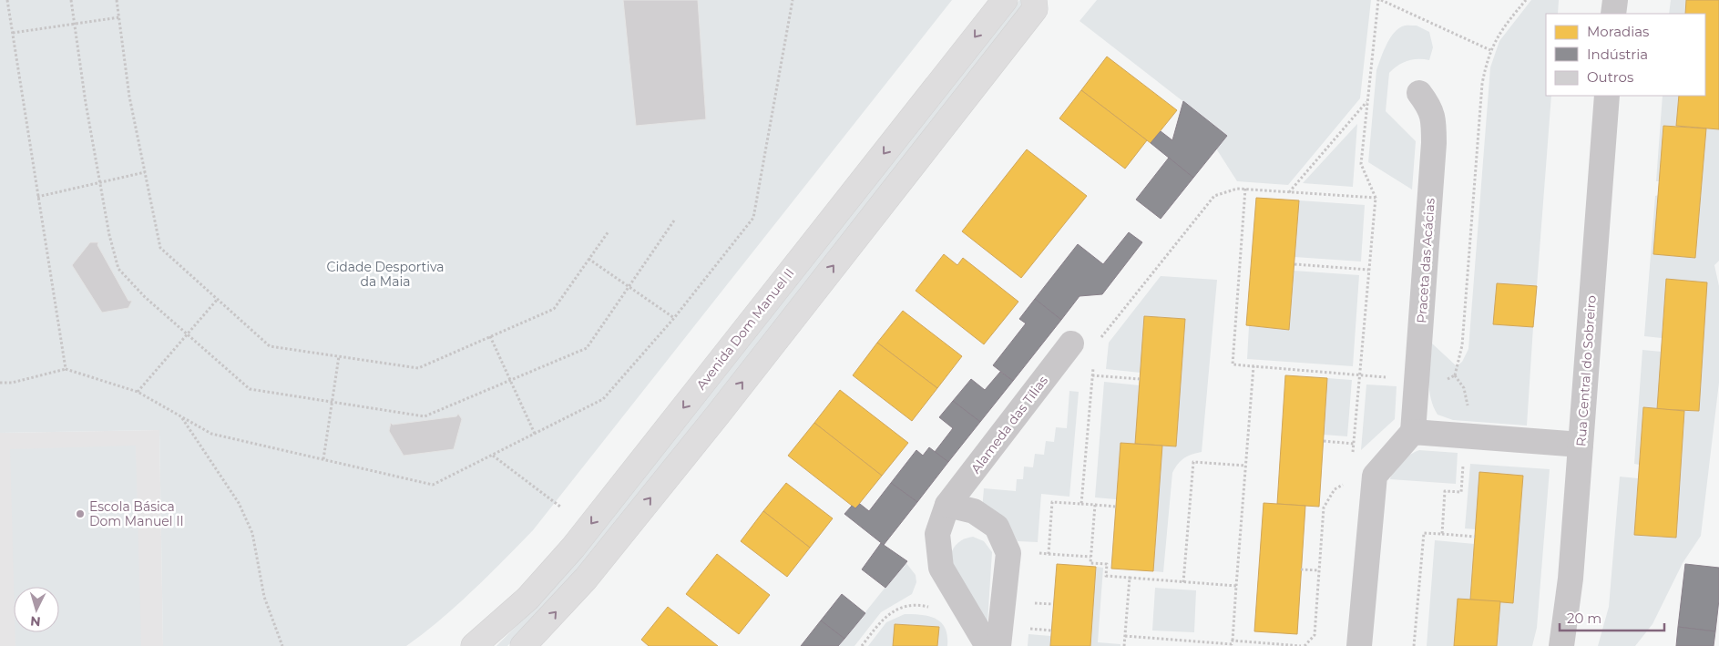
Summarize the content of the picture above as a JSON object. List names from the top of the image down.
{
  "streets": {
    "main road": ["Avenida Dom Manuel II"],
    "street": ["Praceta das Acácias", "Rua Central do Sobreiro", "Alameda das Tílias"]
  },
  "parks": ["Cidade Desportiva da Maia"],
  "places": ["Escola Básica Dom Manuel II"],
  "legend": ["Moradias", "Indústria", "Outros"],
  "scale_bar": "20 m",
  "north": "bottom"
}
